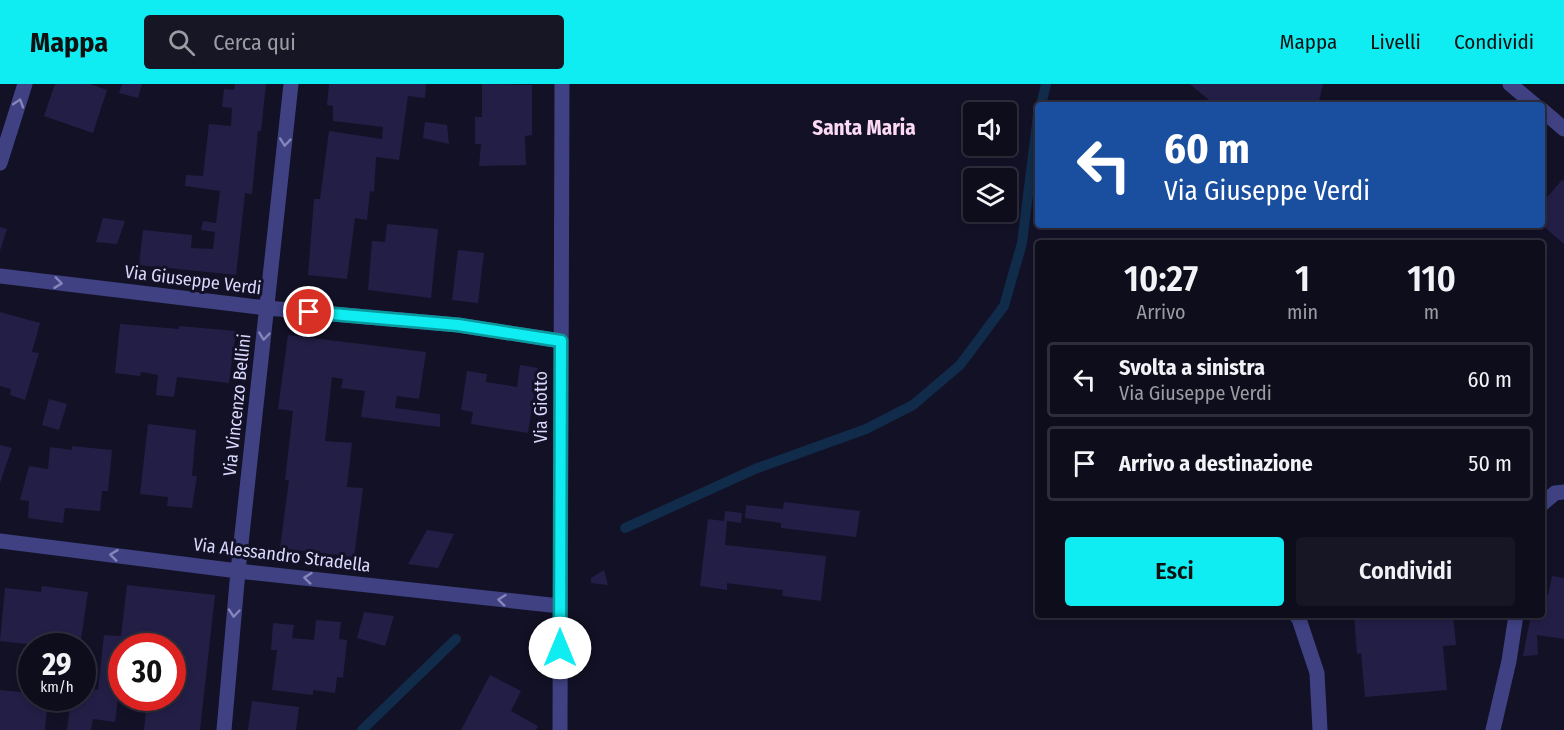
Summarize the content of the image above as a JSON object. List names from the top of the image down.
{
  "streets": {
    "street": [
      "Via Giuseppe Verdi",
      "Via Vincenzo Bellini",
      "Via Giotto",
      "Via Alessandro Stradella"
    ]
  },
  "crossings": [
    ["Via Giuseppe Verdi", "Via Vincenzo Bellini"],
    ["Via Giuseppe Verdi", "Via Giotto"],
    ["Via Vincenzo Bellini", "Via Alessandro Stradella"],
    ["Via Giotto", "Via Alessandro Stradella"]
  ],
  "one_way": ["Via Giuseppe Verdi", "Via Vincenzo Bellini", "Via Alessandro Stradella"],
  "districts": ["Santa Maria"],
  "page": {
    "header": "Mappa",
    "search": "Cerca qui",
    "nav": ["Mappa", "Livelli", "Condividi"],
    "turn": ["60 m", "Via Giuseppe Verdi"],
    "eta": [
      "10:27",
      "Arrivo",
      "1",
      "min",
      "110",
      "m"
    ],
    "list": [
      {
        "name": "Svolta a sinistra",
        "note": "Via Giuseppe Verdi",
        "value": "60 m"
      },
      {
        "name": "Arrivo a destinazione",
        "value": "50 m"
      }
    ],
    "buttons": ["Esci", "Condividi"],
    "speed": "29 km/h",
    "limit": "30"
  }
}
